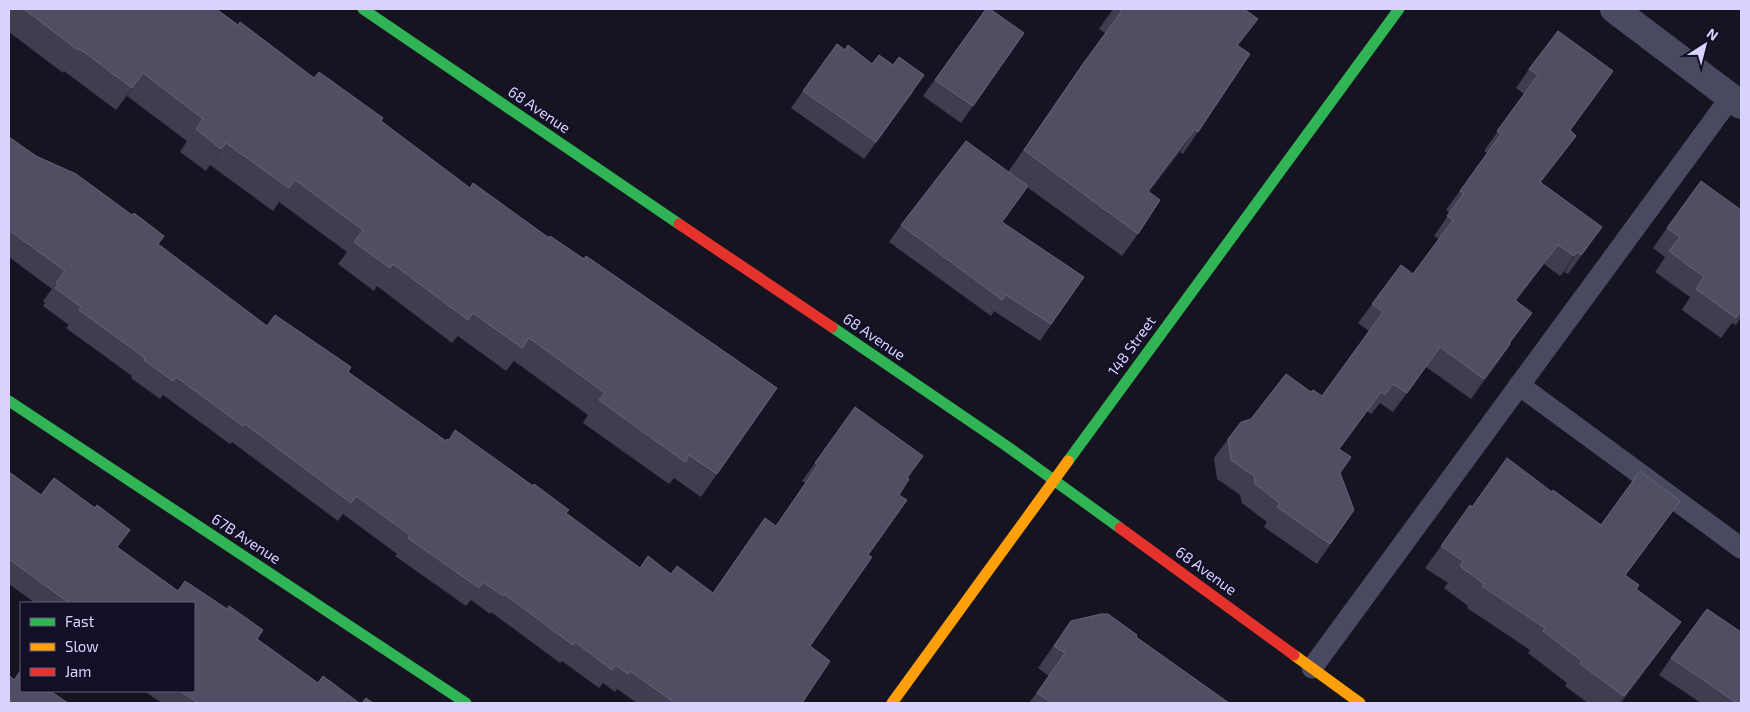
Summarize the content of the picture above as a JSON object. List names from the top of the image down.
{
  "streets": {
    "street": ["68 Avenue", "148 Street", "67B Avenue"]
  },
  "crossings": [
    ["68 Avenue", "148 Street"]
  ],
  "legend": ["Fast", "Slow", "Jam"],
  "north": "top right"
}
